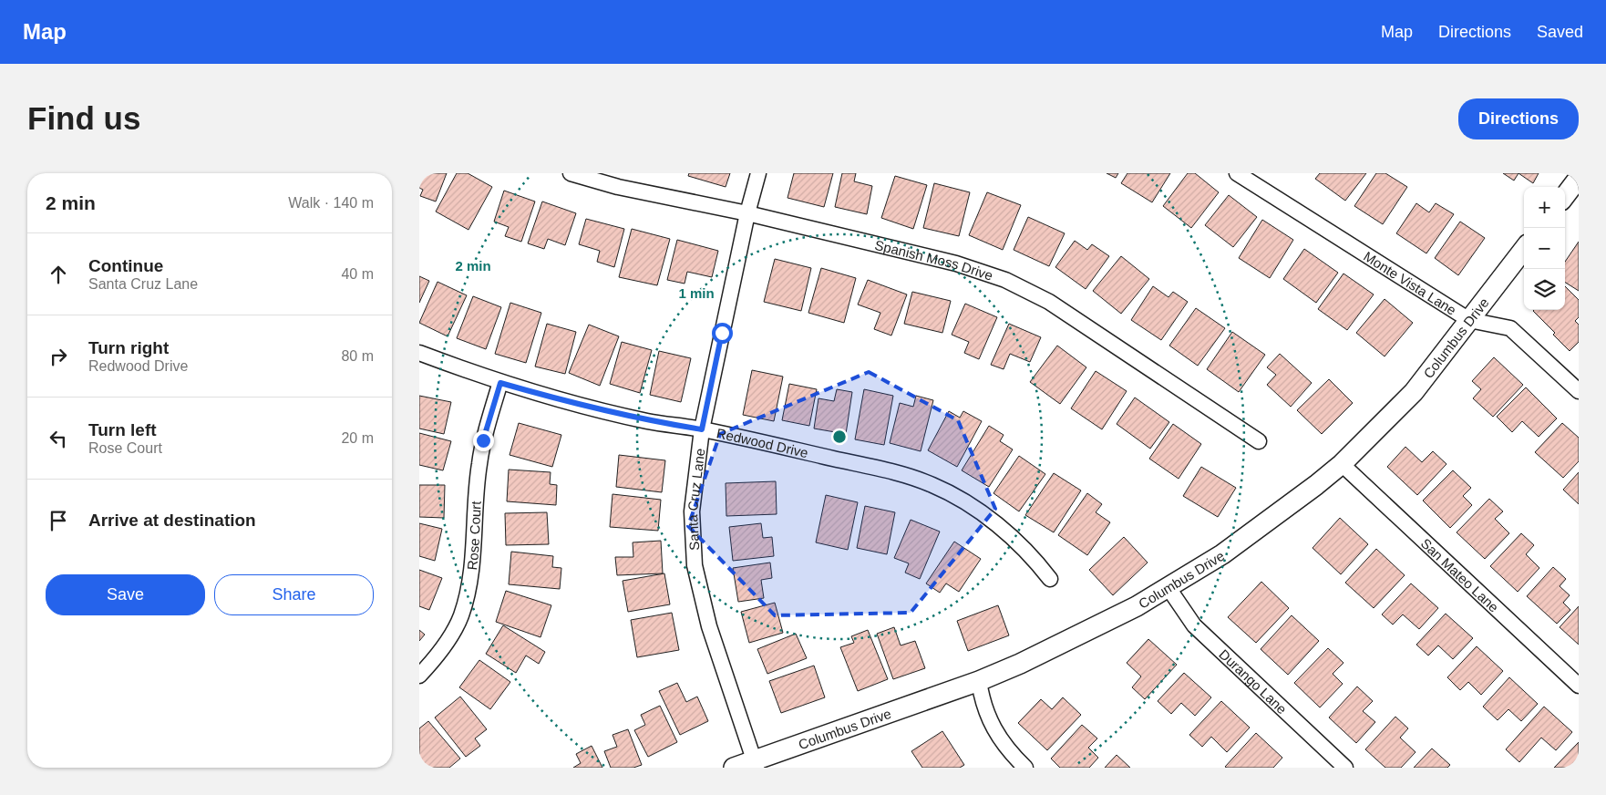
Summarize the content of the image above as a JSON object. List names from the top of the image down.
{
  "streets": {
    "street": [
      "Spanish Moss Drive",
      "Monte Vista Lane",
      "Columbus Drive",
      "Redwood Drive",
      "Santa Cruz Lane",
      "Rose Court",
      "San Mateo Lane",
      "Durango Lane"
    ]
  },
  "crossings": [
    ["Spanish Moss Drive", "Santa Cruz Lane"],
    ["Monte Vista Lane", "Columbus Drive"],
    ["Columbus Drive", "Santa Cruz Lane"],
    ["Columbus Drive", "San Mateo Lane"],
    ["Columbus Drive", "Durango Lane"],
    ["Redwood Drive", "Santa Cruz Lane"],
    ["Redwood Drive", "Rose Court"]
  ],
  "page": {
    "header": "Map",
    "nav": ["Map", "Directions", "Saved"],
    "buttons": [
      "Directions",
      ["Save", "Share"]
    ],
    "title": "Find us",
    "heading": ["2 min", "Walk · 140 m"],
    "map_buttons": ["+", "−"],
    "list": [
      ["Continue", "Santa Cruz Lane", "40 m"],
      ["Turn right", "Redwood Drive", "80 m"],
      ["Turn left", "Rose Court", "20 m"],
      "Arrive at destination"
    ]
  },
  "rings": ["2 min", "1 min"]
}
